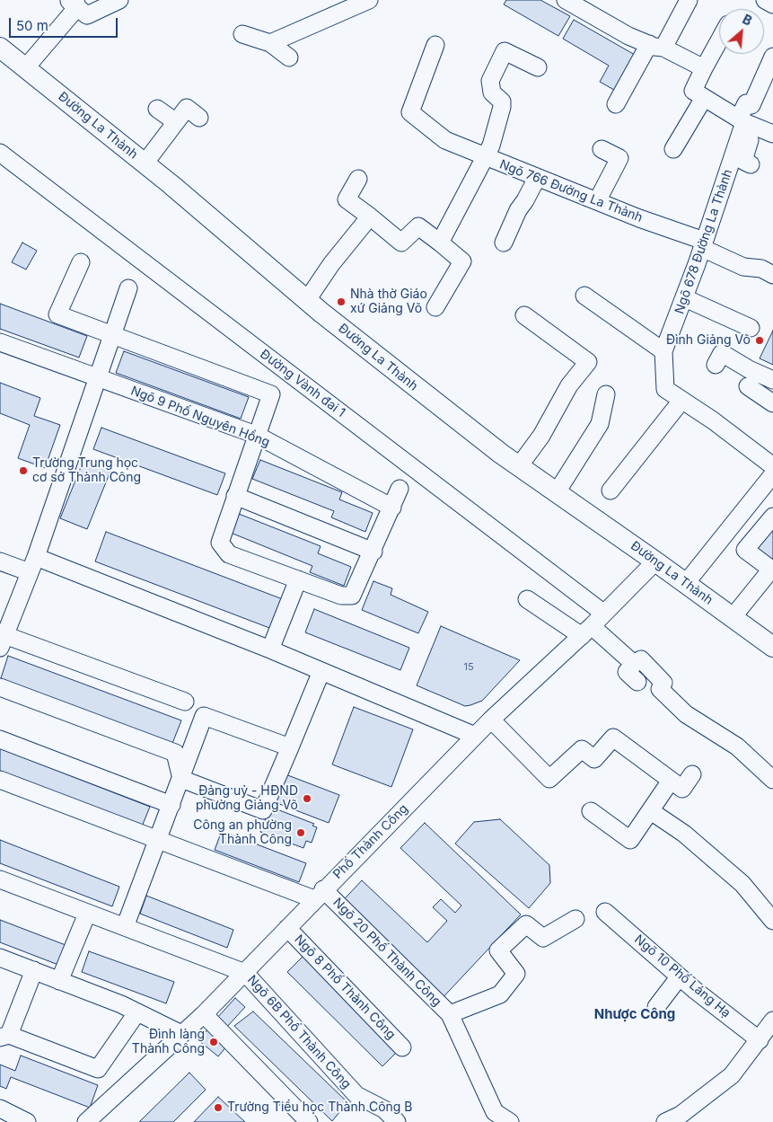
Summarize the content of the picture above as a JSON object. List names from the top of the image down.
{
  "streets": {
    "main road": ["Đường La Thành"],
    "street": [
      "Ngõ 766 Đường La Thành",
      "Ngõ 678 Đường La Thành",
      "Đường Vành đai 1",
      "Ngõ 9 Phố Nguyên Hồng",
      "Phố Thành Công",
      "Ngõ 20 Phố Thành Công",
      "Ngõ 10 Phố Láng Hạ",
      "Ngõ 8 Phố Thành Công",
      "Ngõ 6B Phố Thành Công"
    ]
  },
  "crossings": [
    ["Đường La Thành", "Phố Thành Công"],
    ["Ngõ 766 Đường La Thành", "Ngõ 678 Đường La Thành"],
    ["Đường Vành đai 1", "Phố Thành Công"],
    ["Phố Thành Công", "Ngõ 20 Phố Thành Công"],
    ["Phố Thành Công", "Ngõ 8 Phố Thành Công"],
    ["Phố Thành Công", "Ngõ 6B Phố Thành Công"]
  ],
  "districts": ["Nhược Công"],
  "places": [
    "Nhà thờ Giáo xứ Giảng Võ",
    "Đình Giảng Võ",
    "Trường Trung học cơ sở Thành Công",
    "Đảng uỷ - HĐND phường Giảng Võ",
    "Công an phường Thành Công",
    "Đình làng Thành Công",
    "Trường Tiểu học Thành Công B"
  ],
  "house_numbers": ["15"],
  "scale_bar": "50 m",
  "north": "top right"
}
